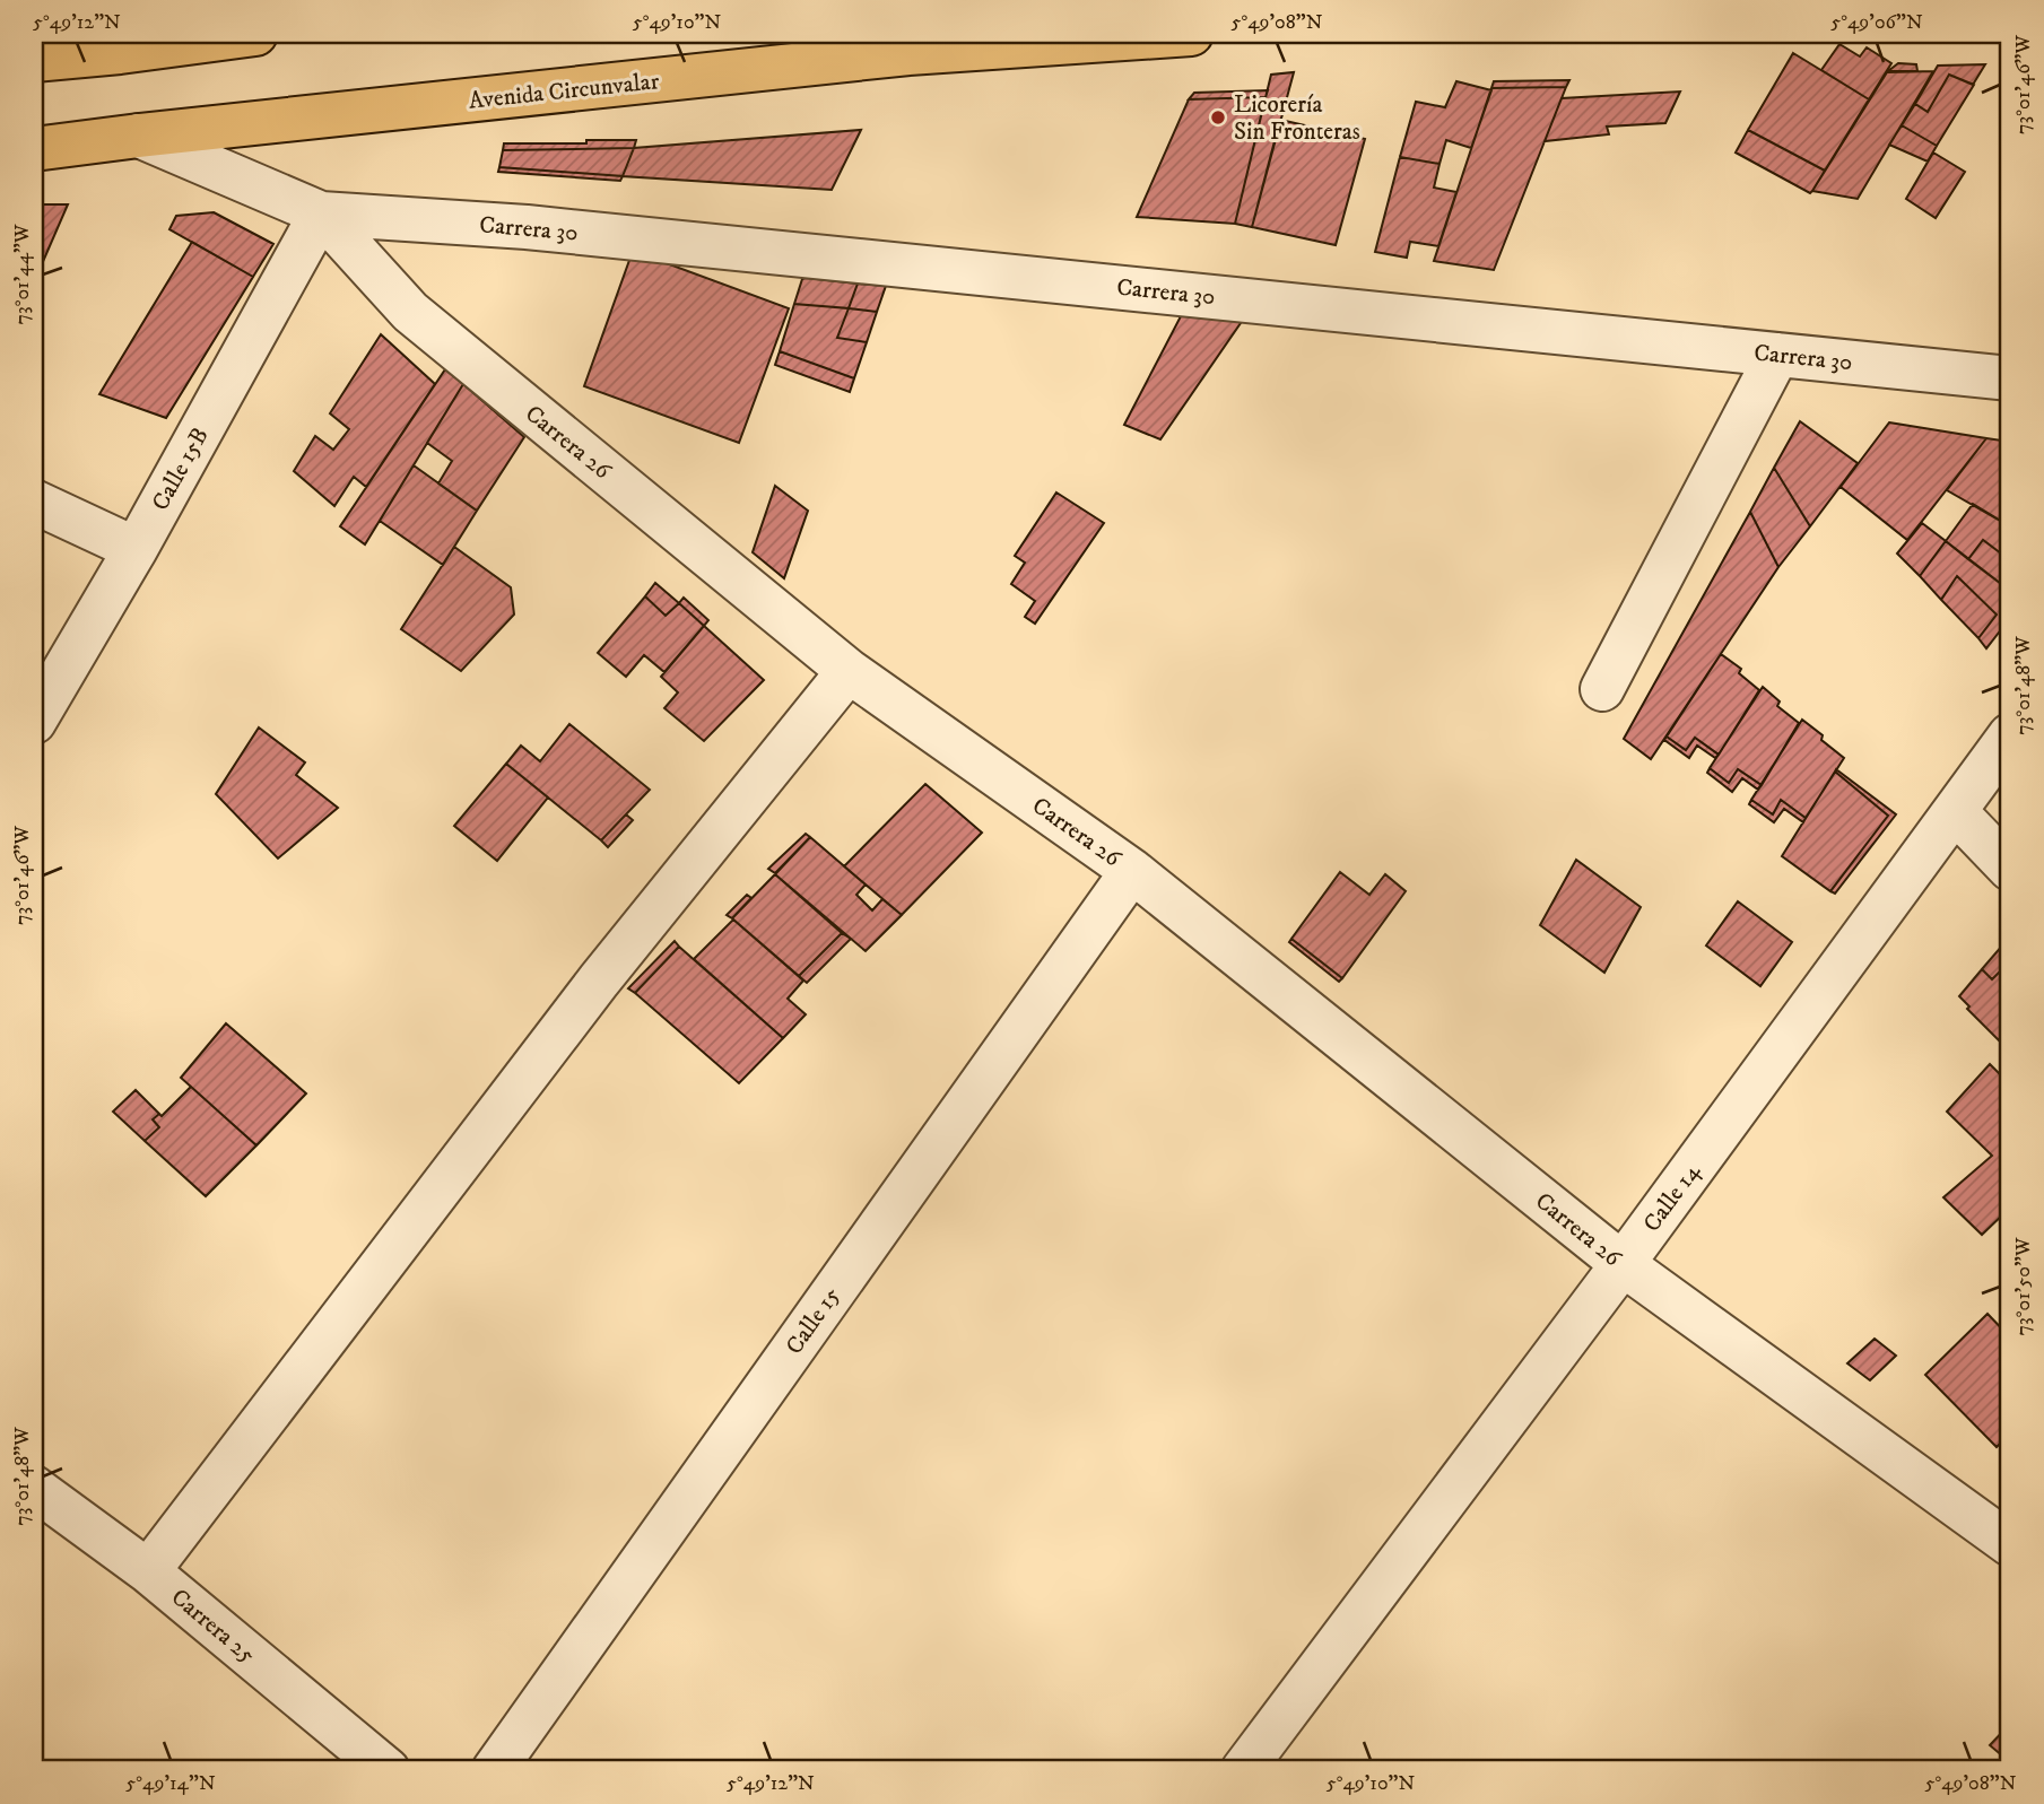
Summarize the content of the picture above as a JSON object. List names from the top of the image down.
{
  "streets": {
    "highway": ["Avenida Circunvalar"],
    "street": [
      "Carrera 30",
      "Carrera 26",
      "Calle 15B",
      "Calle 14",
      "Calle 15",
      "Carrera 25"
    ]
  },
  "crossings": [
    ["Avenida Circunvalar", "Carrera 26"],
    ["Carrera 30", "Carrera 26"],
    ["Carrera 30", "Calle 15B"],
    ["Carrera 26", "Calle 15B"],
    ["Carrera 26", "Calle 14"],
    ["Carrera 26", "Calle 15"]
  ],
  "places": ["Licorería Sin Fronteras"],
  "coordinates": [
    "5°49'12\"N",
    "5°49'10\"N",
    "5°49'08\"N",
    "5°49'06\"N",
    "73°01'46\"W",
    "73°01'44\"W",
    "73°01'48\"W",
    "73°01'50\"W",
    "5°49'14\"N"
  ]
}
